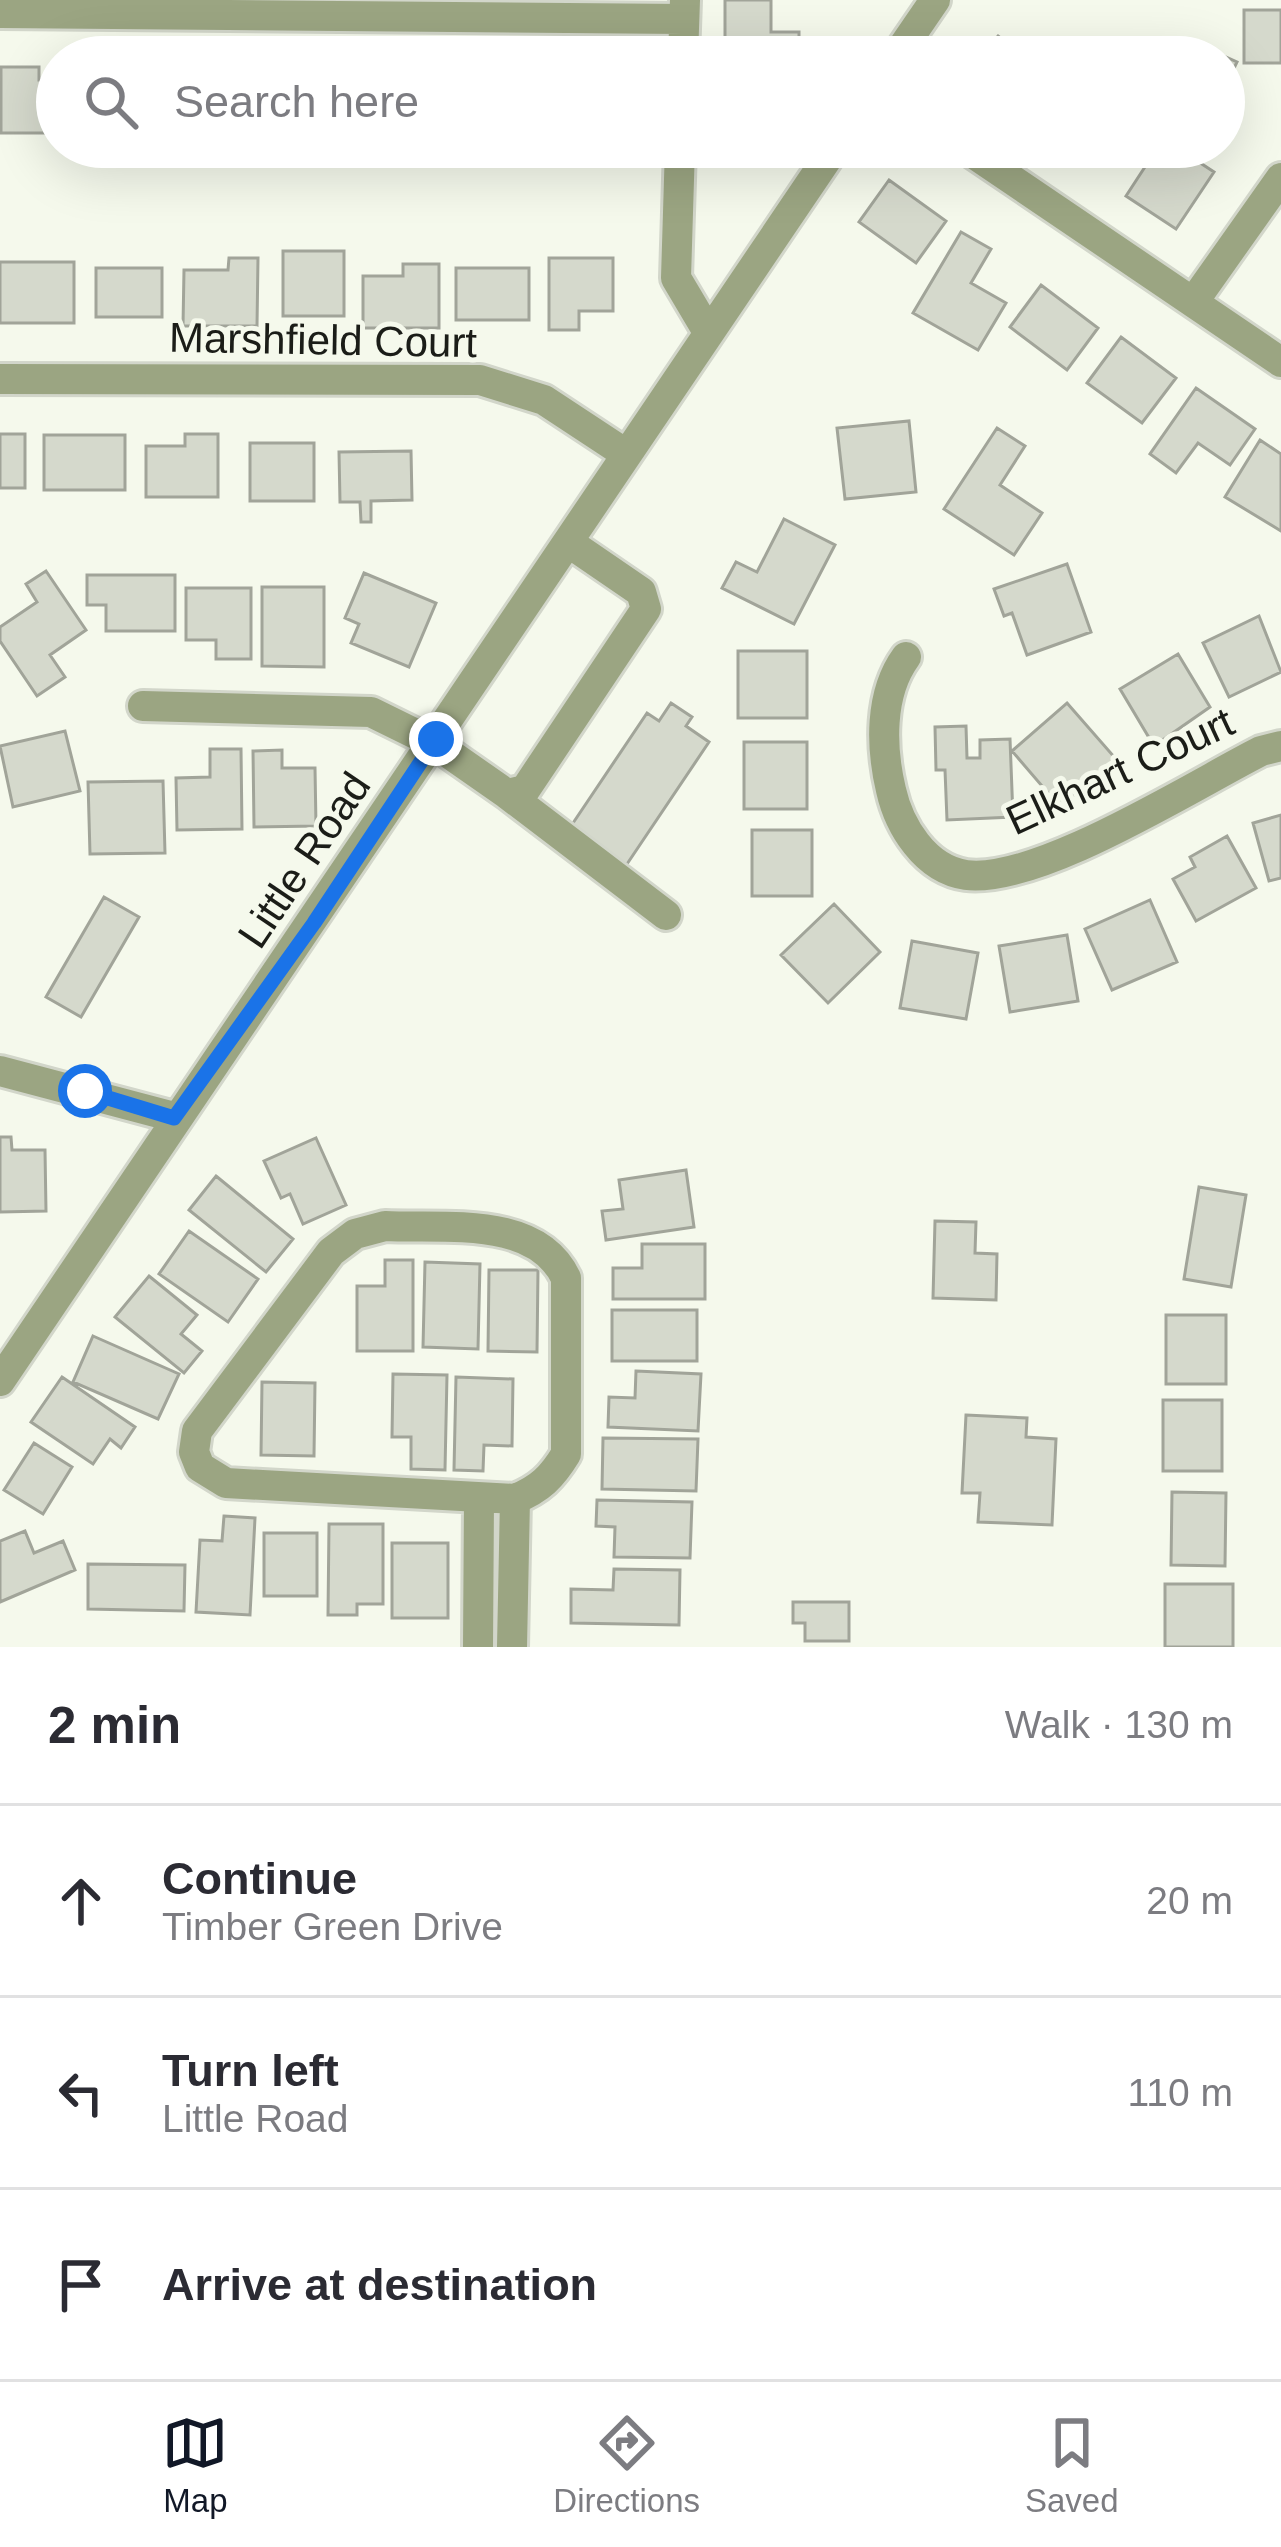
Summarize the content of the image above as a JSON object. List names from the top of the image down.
{
  "streets": {
    "street": ["Marshfield Court", "Elkhart Court", "Little Road"]
  },
  "crossings": [
    ["Marshfield Court", "Little Road"]
  ],
  "page": {
    "search": "Search here",
    "heading": ["2 min", "Walk · 130 m"],
    "list": [
      ["Continue", "Timber Green Drive", "20 m"],
      ["Turn left", "Little Road", "110 m"],
      "Arrive at destination"
    ],
    "nav": ["Map", "Directions", "Saved"]
  }
}
